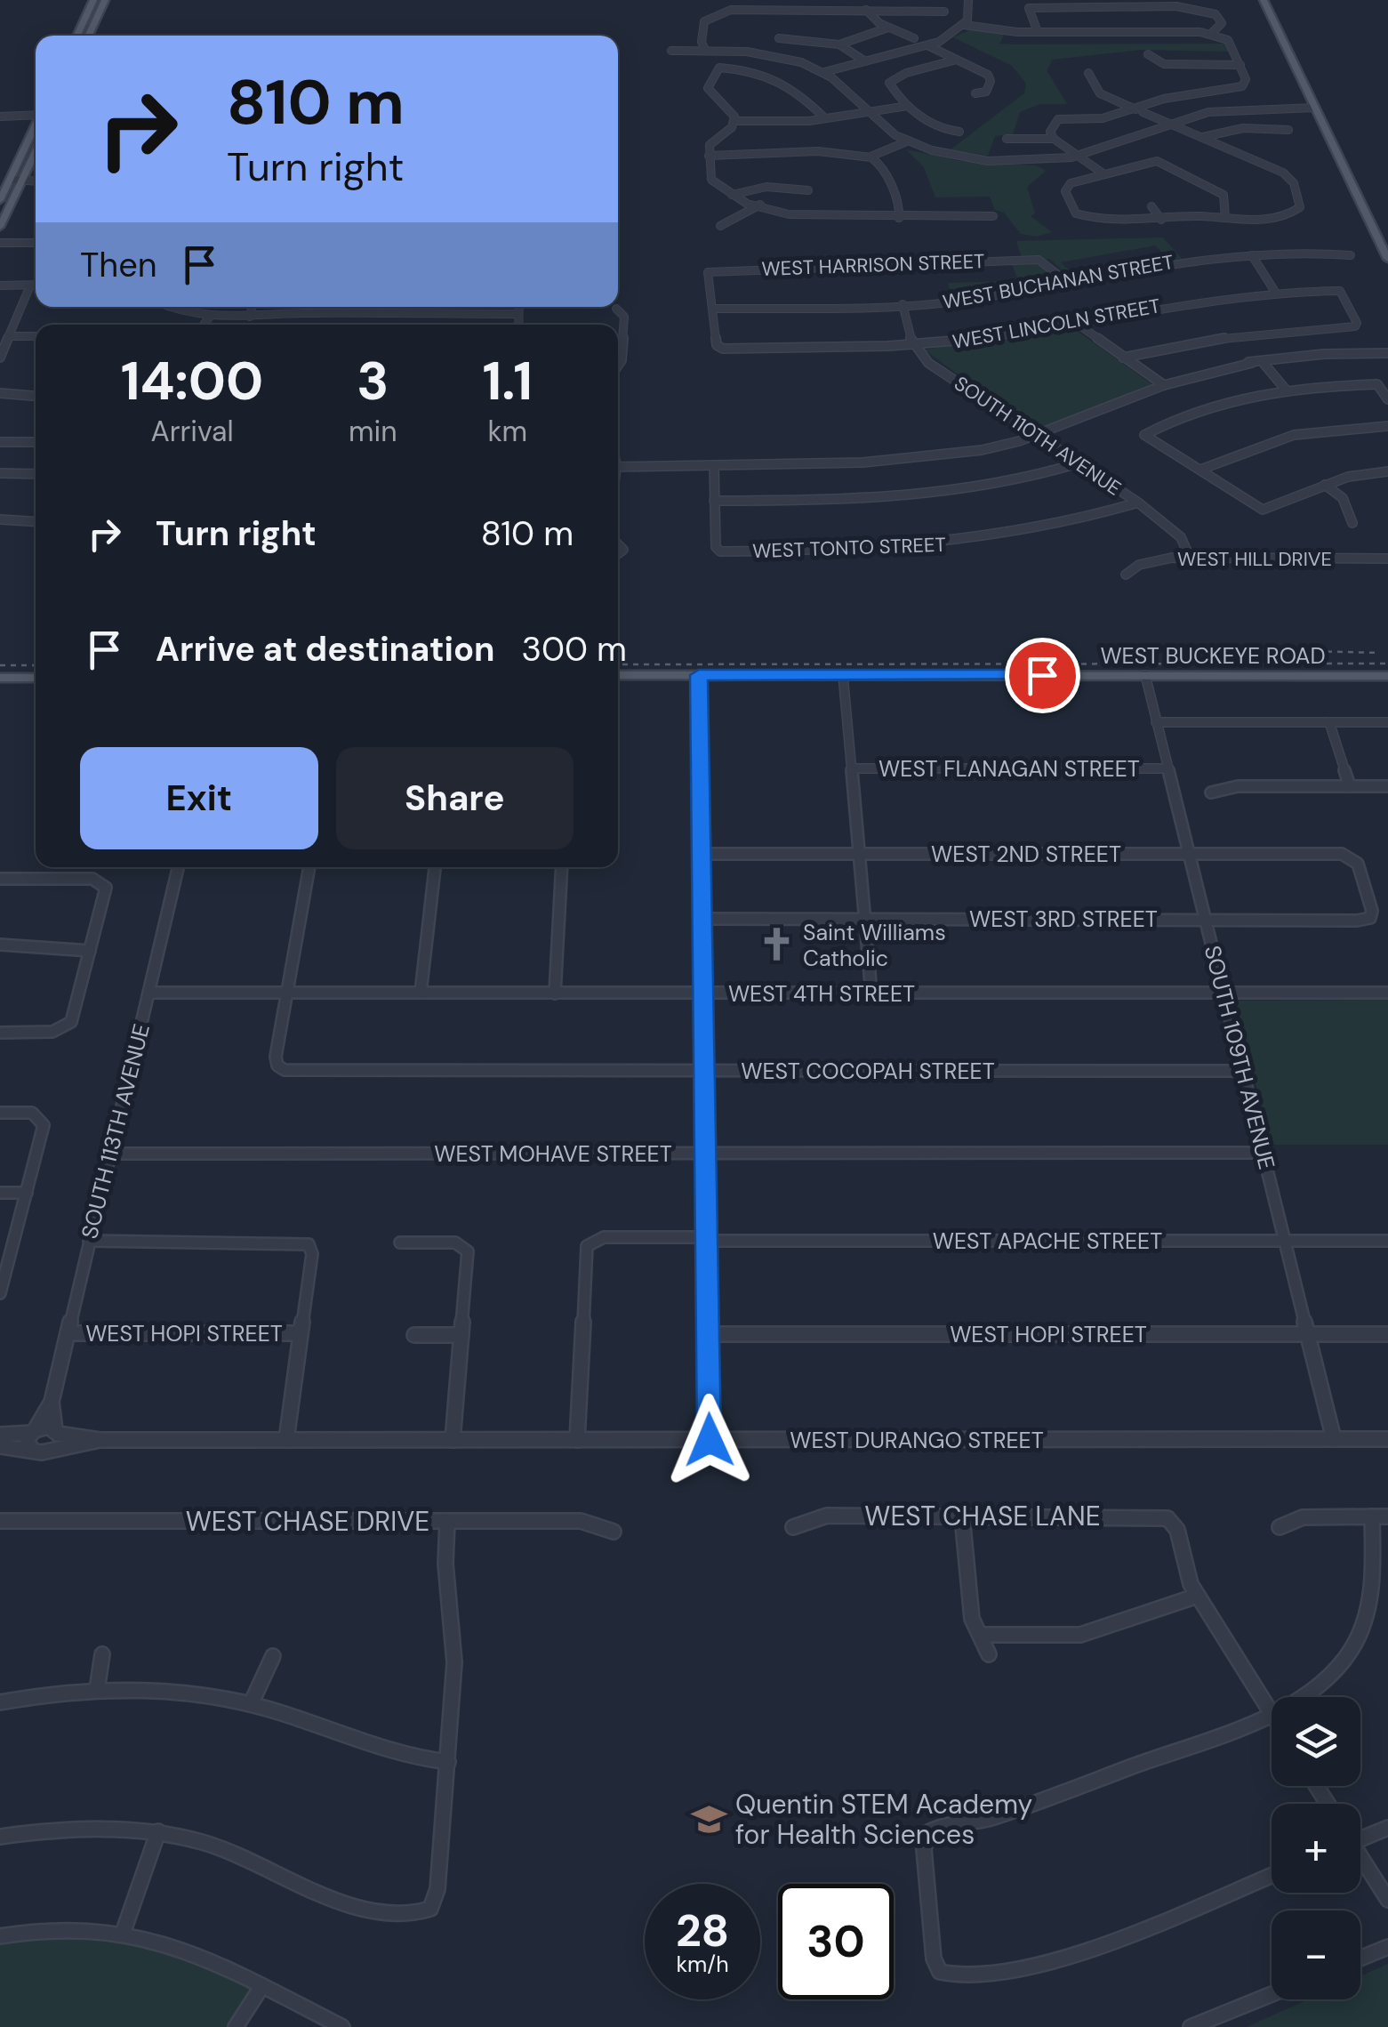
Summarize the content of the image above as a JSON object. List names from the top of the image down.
{
  "streets": {
    "main road": ["WEST BUCKEYE ROAD"],
    "street": [
      "WEST HARRISON STREET",
      "WEST BUCHANAN STREET",
      "WEST LINCOLN STREET",
      "SOUTH 110TH AVENUE",
      "WEST TONTO STREET",
      "WEST HILL DRIVE",
      "WEST FLANAGAN STREET",
      "WEST 2ND STREET",
      "WEST 3RD STREET",
      "WEST 4TH STREET",
      "SOUTH 109TH AVENUE",
      "WEST COCOPAH STREET",
      "SOUTH 113TH AVENUE",
      "WEST MOHAVE STREET",
      "WEST APACHE STREET",
      "WEST HOPI STREET",
      "WEST DURANGO STREET",
      "WEST CHASE LANE",
      "WEST CHASE DRIVE"
    ]
  },
  "crossings": [
    ["WEST HARRISON STREET", "WEST BUCHANAN STREET"],
    ["WEST HARRISON STREET", "WEST LINCOLN STREET"],
    ["WEST BUCHANAN STREET", "WEST LINCOLN STREET"],
    ["WEST LINCOLN STREET", "SOUTH 110TH AVENUE"],
    ["SOUTH 110TH AVENUE", "WEST TONTO STREET"],
    ["SOUTH 110TH AVENUE", "WEST HILL DRIVE"],
    ["WEST BUCKEYE ROAD", "SOUTH 109TH AVENUE"],
    ["WEST FLANAGAN STREET", "SOUTH 109TH AVENUE"],
    ["WEST 2ND STREET", "WEST 3RD STREET"],
    ["WEST 2ND STREET", "SOUTH 109TH AVENUE"],
    ["WEST 3RD STREET", "SOUTH 109TH AVENUE"],
    ["WEST 4TH STREET", "SOUTH 109TH AVENUE"],
    ["WEST 4TH STREET", "WEST COCOPAH STREET"],
    ["WEST 4TH STREET", "SOUTH 113TH AVENUE"],
    ["SOUTH 109TH AVENUE", "WEST COCOPAH STREET"],
    ["SOUTH 109TH AVENUE", "WEST MOHAVE STREET"],
    ["SOUTH 109TH AVENUE", "WEST APACHE STREET"],
    ["SOUTH 109TH AVENUE", "WEST HOPI STREET"],
    ["SOUTH 109TH AVENUE", "WEST DURANGO STREET"],
    ["SOUTH 113TH AVENUE", "WEST MOHAVE STREET"],
    ["SOUTH 113TH AVENUE", "WEST HOPI STREET"],
    ["WEST APACHE STREET", "WEST DURANGO STREET"]
  ],
  "places": {
    "church": ["Saint Williams Catholic"],
    "school or university": ["Quentin STEM Academy for Health Sciences"]
  },
  "page": {
    "turn": ["810 m", "Turn right"],
    "then": "Then",
    "eta": [
      "14:00",
      "Arrival",
      "3",
      "min",
      "1.1",
      "km"
    ],
    "list": [
      {
        "name": "Turn right",
        "value": "810 m"
      },
      {
        "name": "Arrive at destination",
        "value": "300 m"
      }
    ],
    "buttons": ["Exit", "Share"],
    "map_buttons": ["+", "−"],
    "speed": "28 km/h",
    "limit": "30"
  }
}
